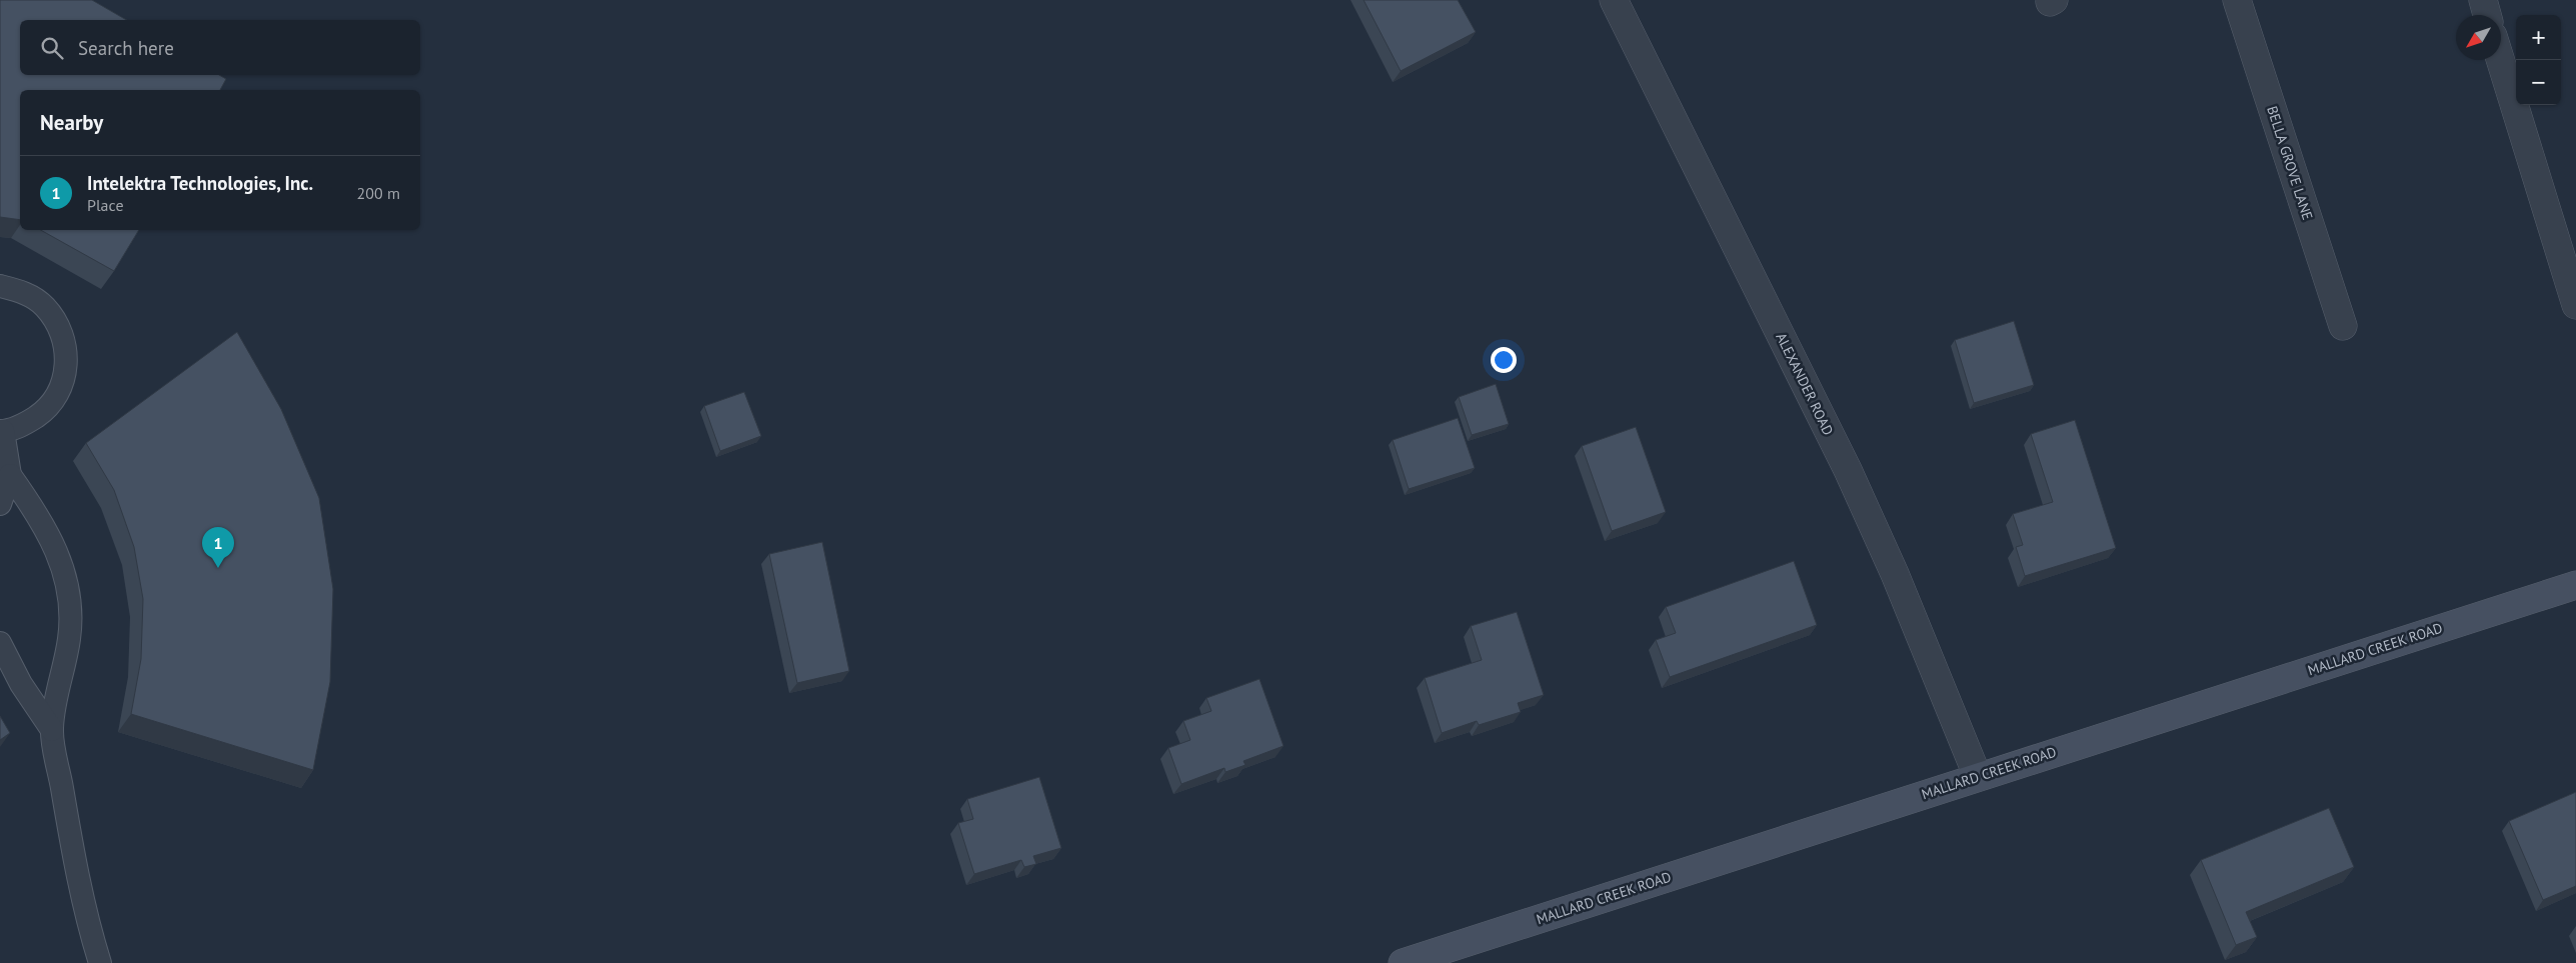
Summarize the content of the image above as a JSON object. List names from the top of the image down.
{
  "streets": {
    "main road": ["MALLARD CREEK ROAD"],
    "street": ["BELLA GROVE LANE", "ALEXANDER ROAD"]
  },
  "crossings": [
    ["ALEXANDER ROAD", "MALLARD CREEK ROAD"]
  ],
  "north": "bottom left",
  "page": {
    "map_buttons": ["+", "−"],
    "search": "Search here",
    "heading": "Nearby",
    "list": [
      {
        "mark": "1",
        "name": "Intelektra Technologies, Inc.",
        "note": "Place",
        "value": "200 m"
      }
    ],
    "pins": "1"
  }
}
